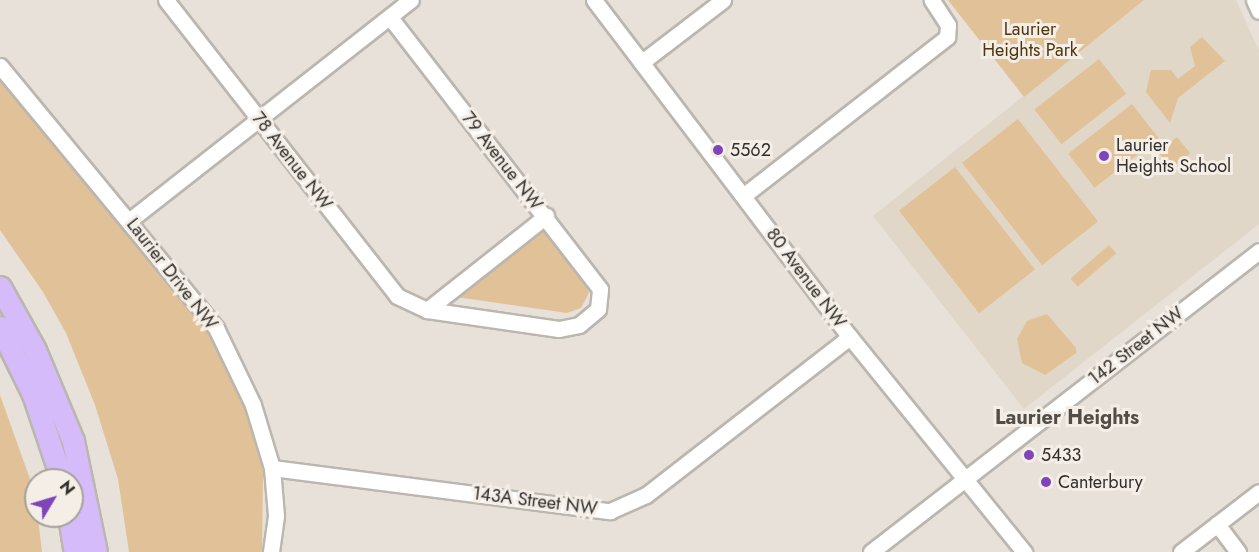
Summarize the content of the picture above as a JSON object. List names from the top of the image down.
{
  "streets": {
    "street": [
      "78 Avenue NW",
      "79 Avenue NW",
      "Laurier Drive NW",
      "80 Avenue NW",
      "142 Street NW",
      "143A Street NW"
    ]
  },
  "crossings": [
    ["78 Avenue NW", "79 Avenue NW"],
    ["Laurier Drive NW", "143A Street NW"],
    ["80 Avenue NW", "142 Street NW"],
    ["80 Avenue NW", "143A Street NW"]
  ],
  "districts": ["Laurier Heights"],
  "parks": ["Laurier Heights Park"],
  "places": [
    "5562",
    "Laurier Heights School",
    "5433",
    "Canterbury"
  ],
  "north": "top right"
}
